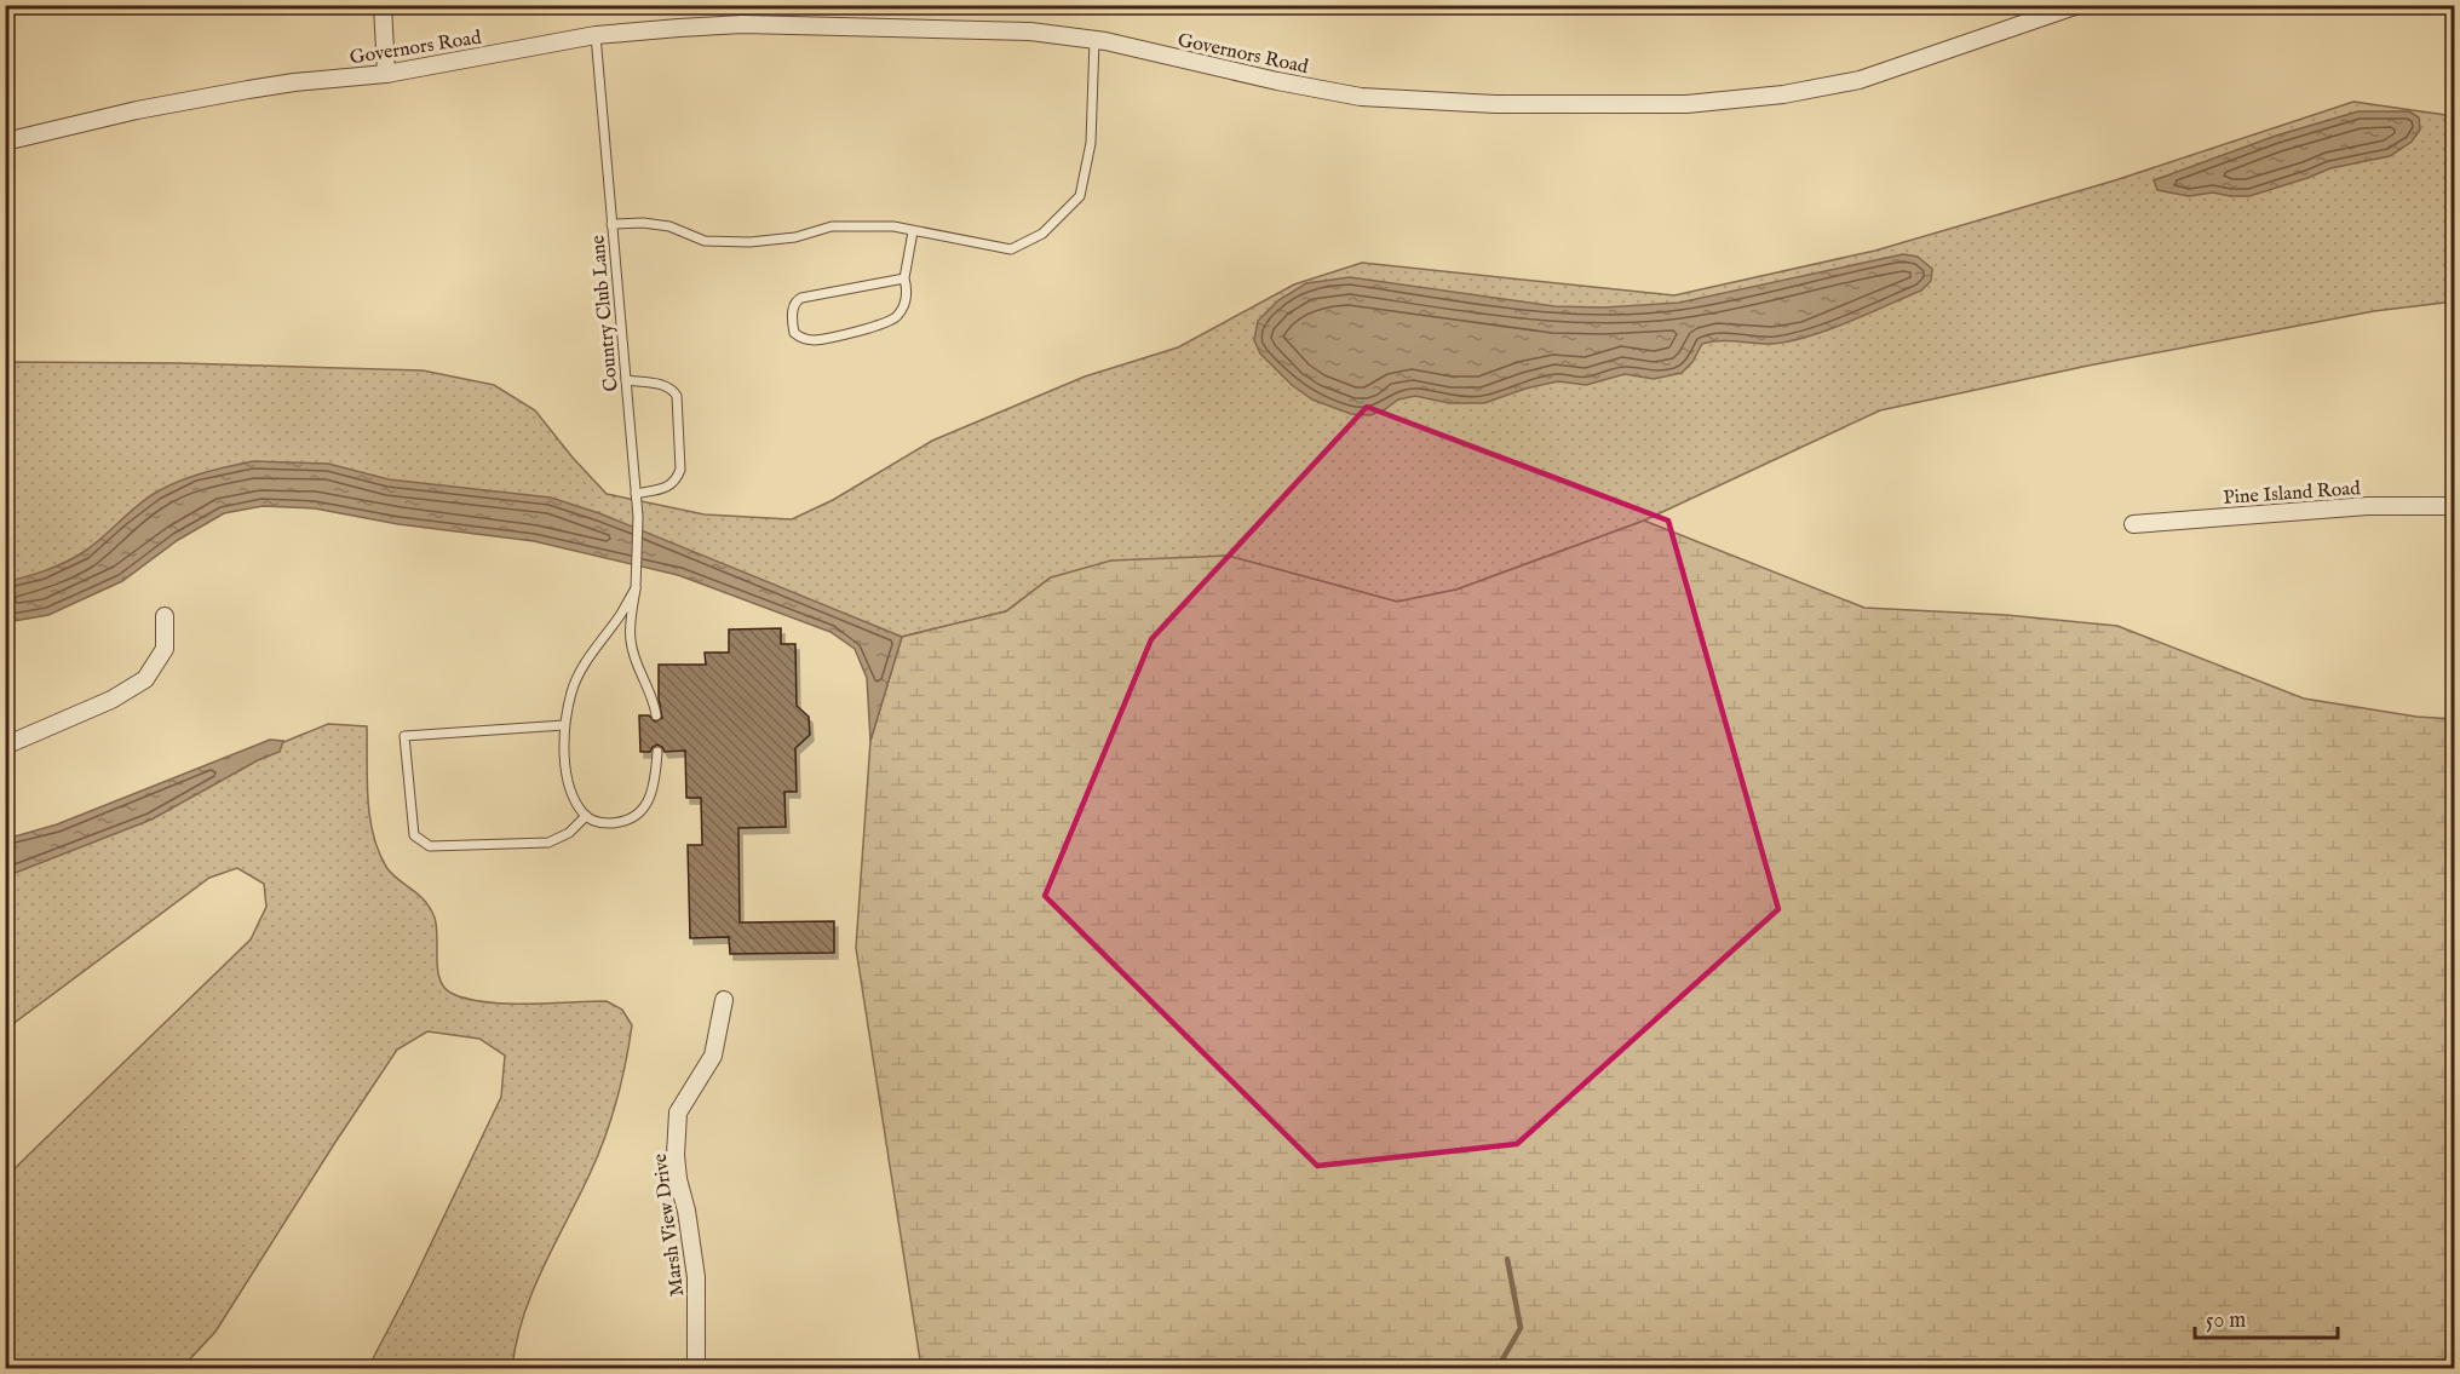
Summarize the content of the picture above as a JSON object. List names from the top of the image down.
{
  "streets": {
    "street": ["Governors Road", "Pine Island Road", "Marsh View Drive"],
    "lane": ["Country Club Lane"]
  },
  "crossings": [
    ["Governors Road", "Country Club Lane"]
  ],
  "scale_bar": "50 m"
}
